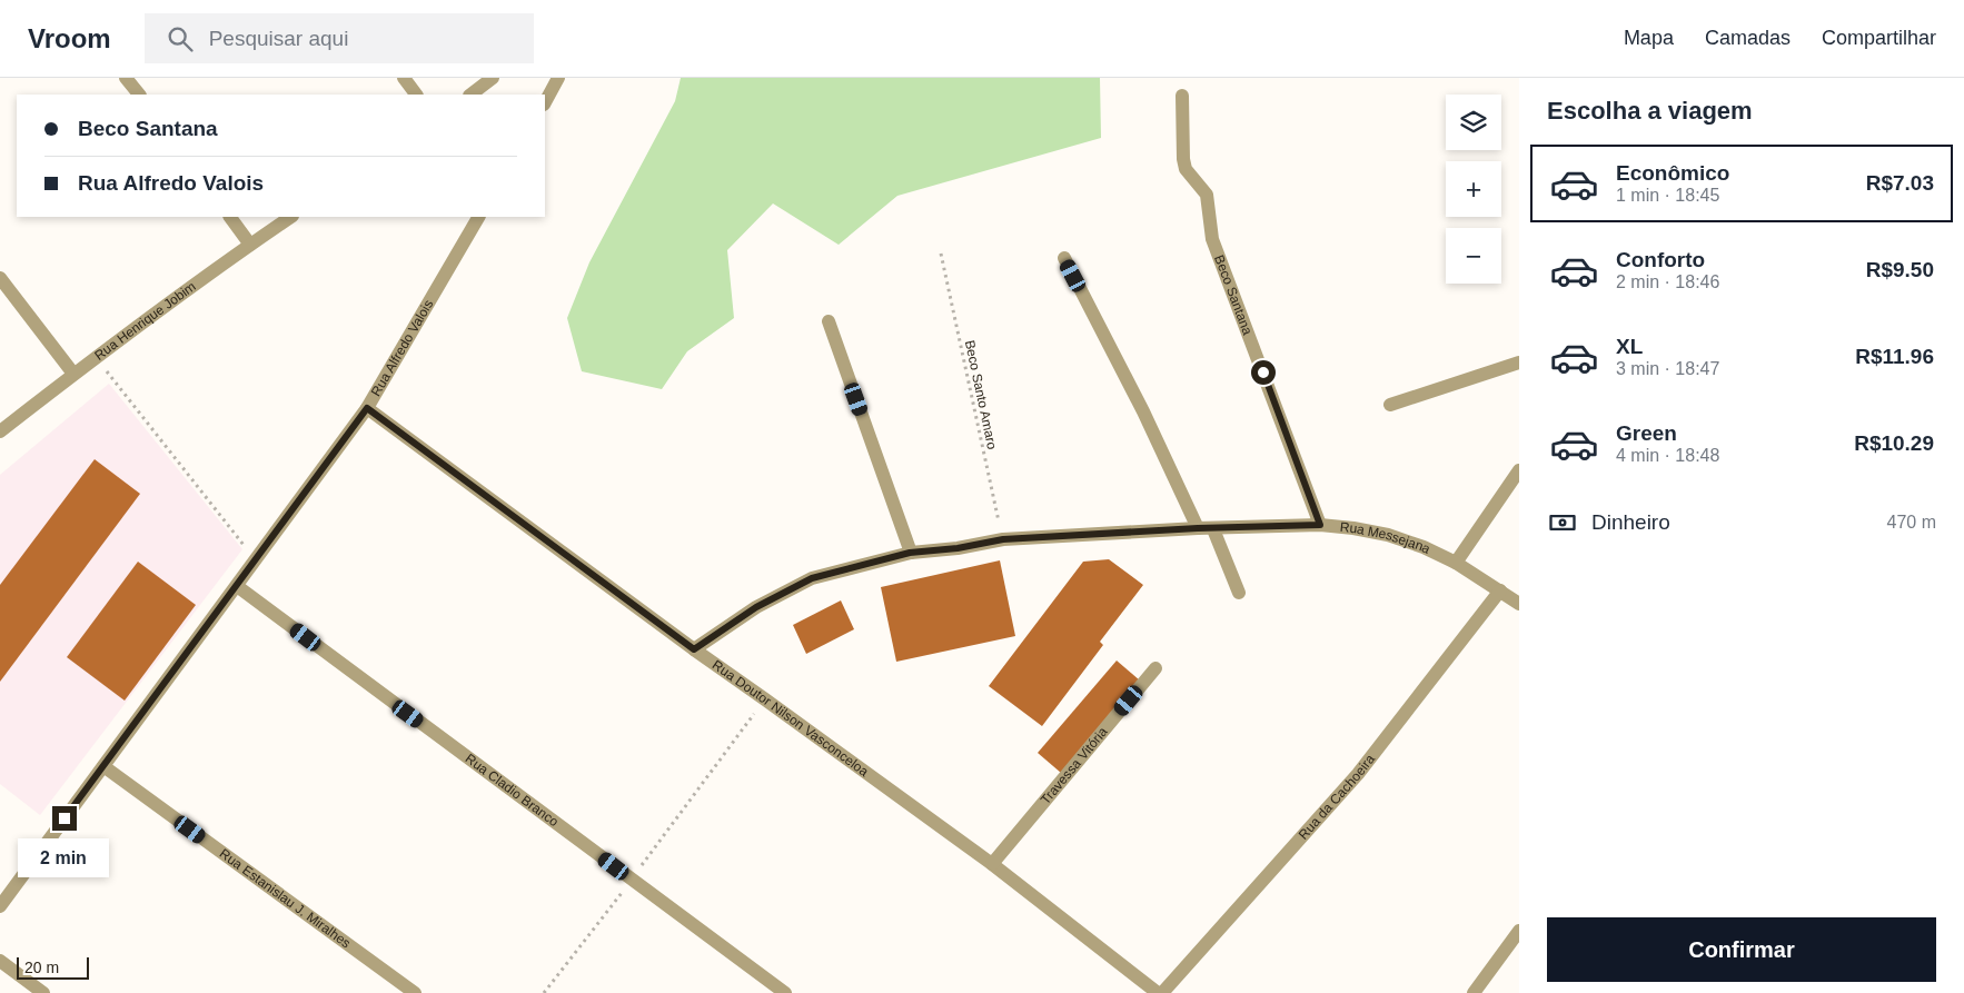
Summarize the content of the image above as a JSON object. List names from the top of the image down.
{
  "streets": {
    "street": [
      "Beco Santana",
      "Rua Henrique Jobim",
      "Rua Alfredo Valois",
      "Rua Messejana",
      "Rua Doutor Nilson Vasconceloa",
      "Travessa Vitória",
      "Rua Cladio Branco",
      "Rua da Cachoeira",
      "Rua Estanislau J. Miralhes"
    ],
    "path": ["Beco Santo Amaro"]
  },
  "crossings": [
    ["Beco Santana", "Rua Messejana"],
    ["Rua Alfredo Valois", "Rua Doutor Nilson Vasconceloa"],
    ["Rua Alfredo Valois", "Rua Cladio Branco"],
    ["Rua Alfredo Valois", "Rua Estanislau J. Miralhes"],
    ["Beco Santo Amaro", "Rua Messejana"],
    ["Rua Messejana", "Rua Doutor Nilson Vasconceloa"],
    ["Rua Messejana", "Rua da Cachoeira"],
    ["Rua Doutor Nilson Vasconceloa", "Travessa Vitória"]
  ],
  "scale_bar": "20 m",
  "page": {
    "header": "Vroom",
    "search": "Pesquisar aqui",
    "nav": ["Mapa", "Camadas", "Compartilhar"],
    "heading": "Escolha a viagem",
    "map_buttons": ["+", "−"],
    "banner": ["Beco Santana", "Rua Alfredo Valois"],
    "list": [
      {
        "name": "Econômico",
        "note": "1 min · 18:45",
        "value": "R$7.03"
      },
      {
        "name": "Conforto",
        "note": "2 min · 18:46",
        "value": "R$9.50"
      },
      {
        "name": "XL",
        "note": "3 min · 18:47",
        "value": "R$11.96"
      },
      {
        "name": "Green",
        "note": "4 min · 18:48",
        "value": "R$10.29"
      }
    ],
    "pay": ["Dinheiro", "470 m"],
    "bubble": "2 min",
    "buttons": "Confirmar",
    "scale": "20 m"
  }
}
